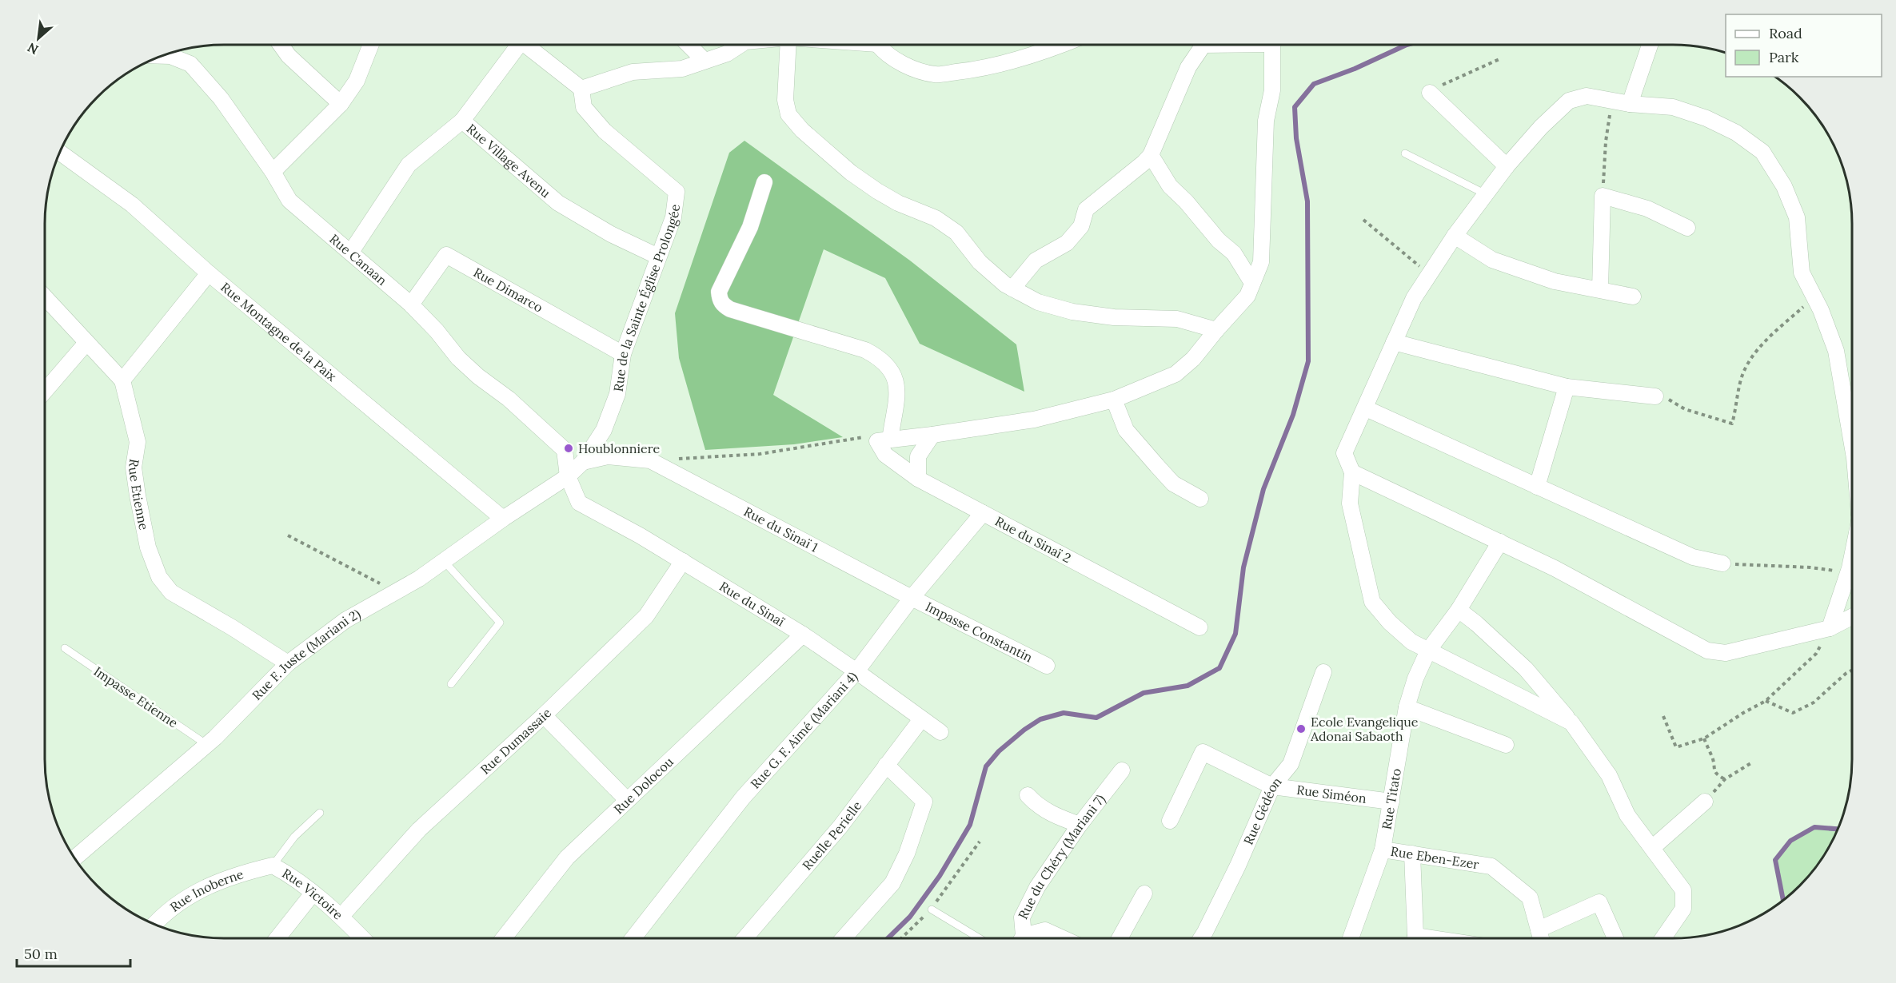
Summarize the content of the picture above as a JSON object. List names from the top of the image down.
{
  "streets": {
    "street": [
      "Rue Village Avenu",
      "Rue Canaan",
      "Rue Dimarco",
      "Rue de la Sainte Église Prolongée",
      "Rue Montagne de la Paix",
      "Rue Etienne",
      "Rue du Sinaï 1",
      "Rue du Sinaï 2",
      "Rue du Sinaï",
      "Impasse Constantin",
      "Rue F. Juste (Mariani 2)",
      "Rue G. F. Aimé (Mariani 4)",
      "Rue Dumassaie",
      "Rue Dolocou",
      "Rue Siméon",
      "Rue Titato",
      "Rue Gédéon",
      "Ruelle Perielle",
      "Rue du Chéry (Mariani 7)",
      "Rue Eben-Ezer",
      "Rue Inoberne",
      "Rue Victoire"
    ],
    "lane": ["Impasse Etienne"]
  },
  "crossings": [
    ["Rue Village Avenu", "Rue Canaan"],
    ["Rue Village Avenu", "Rue de la Sainte Église Prolongée"],
    ["Rue Canaan", "Rue Dimarco"],
    ["Rue Canaan", "Rue de la Sainte Église Prolongée"],
    ["Rue Canaan", "Rue du Sinaï"],
    ["Rue Canaan", "Rue F. Juste (Mariani 2)"],
    ["Rue Dimarco", "Rue de la Sainte Église Prolongée"],
    ["Rue de la Sainte Église Prolongée", "Rue du Sinaï 1"],
    ["Rue de la Sainte Église Prolongée", "Rue du Sinaï"],
    ["Rue de la Sainte Église Prolongée", "Rue F. Juste (Mariani 2)"],
    ["Rue Montagne de la Paix", "Rue F. Juste (Mariani 2)"],
    ["Rue Etienne", "Rue F. Juste (Mariani 2)"],
    ["Rue du Sinaï 1", "Impasse Constantin"],
    ["Rue du Sinaï 1", "Rue G. F. Aimé (Mariani 4)"],
    ["Rue du Sinaï 2", "Rue G. F. Aimé (Mariani 4)"],
    ["Rue du Sinaï", "Rue F. Juste (Mariani 2)"],
    ["Rue du Sinaï", "Rue G. F. Aimé (Mariani 4)"],
    ["Rue du Sinaï", "Rue Dumassaie"],
    ["Rue du Sinaï", "Rue Dolocou"],
    ["Rue du Sinaï", "Ruelle Perielle"],
    ["Impasse Constantin", "Rue G. F. Aimé (Mariani 4)"],
    ["Rue F. Juste (Mariani 2)", "Impasse Etienne"],
    ["Rue Dumassaie", "Rue Victoire"],
    ["Rue Siméon", "Rue Titato"],
    ["Rue Siméon", "Rue Gédéon"],
    ["Rue Titato", "Rue Eben-Ezer"],
    ["Rue Inoberne", "Rue Victoire"]
  ],
  "places": ["Houblonniere", "Ecole Evangelique Adonai Sabaoth"],
  "legend": ["Road", "Park"],
  "scale_bar": "50 m",
  "north": "bottom left"
}
